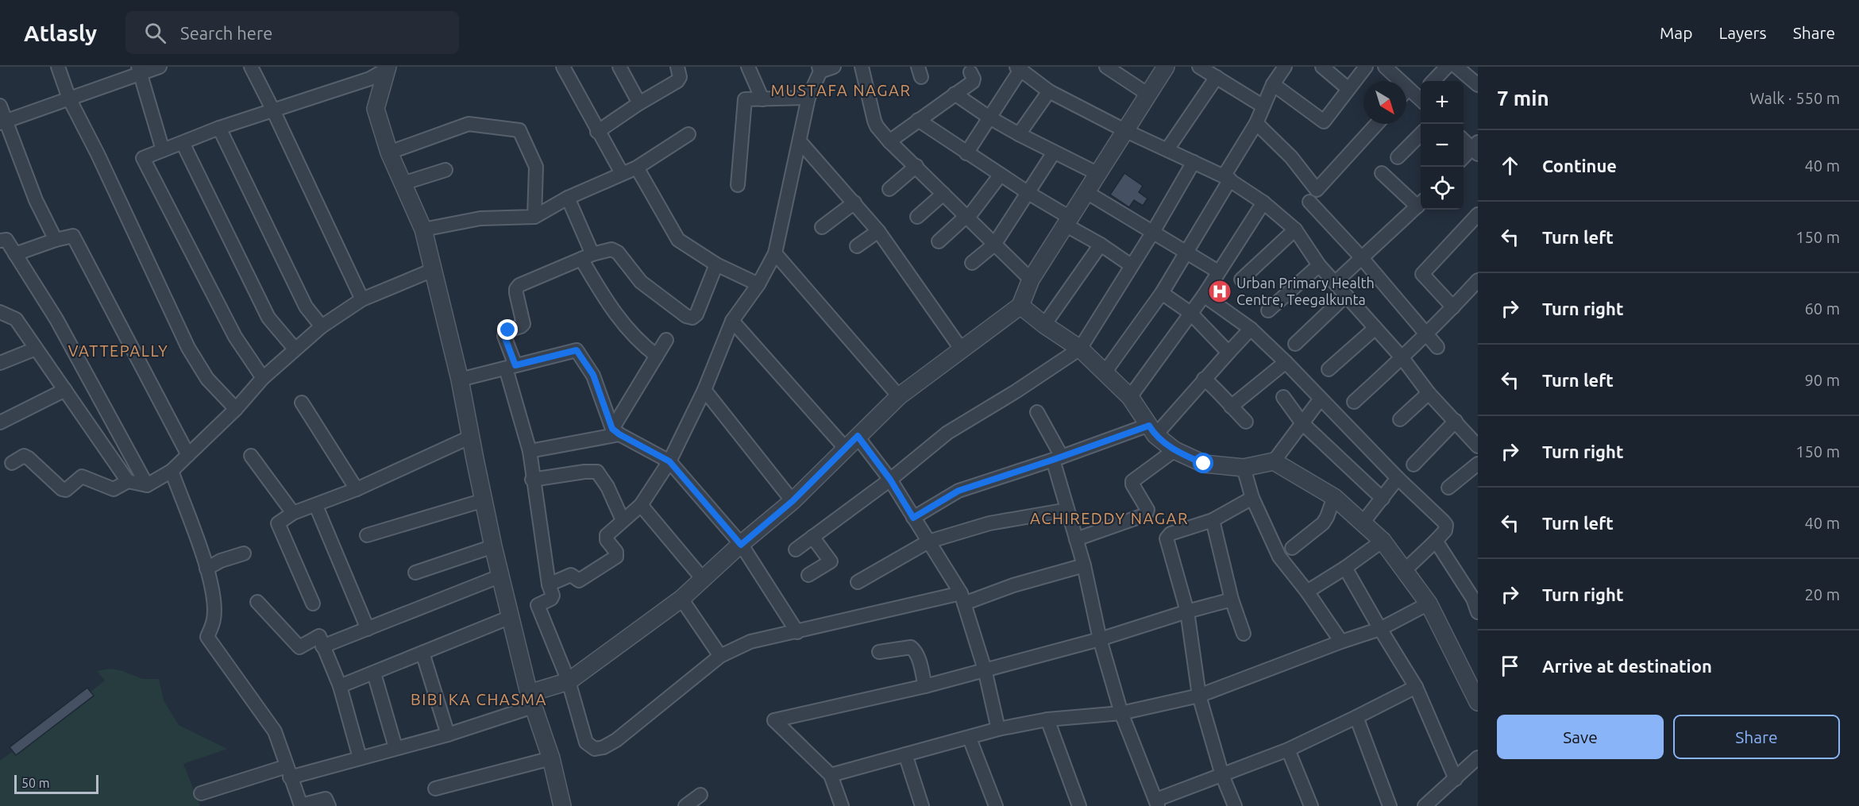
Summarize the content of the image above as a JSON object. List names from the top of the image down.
{
  "districts": [
    "MUSTAFA NAGAR",
    "VATTEPALLY",
    "ACHIREDDY NAGAR",
    "BIBI KA CHASMA"
  ],
  "places": {
    "hospital": ["Urban Primary Health Centre, Teegalkunta"]
  },
  "scale_bar": "50 m",
  "north": "bottom right",
  "page": {
    "header": "Atlasly",
    "search": "Search here",
    "nav": ["Map", "Layers", "Share"],
    "heading": ["7 min", "Walk · 550 m"],
    "map_buttons": ["+", "−"],
    "list": [
      ["Continue", "40 m"],
      ["Turn left", "150 m"],
      ["Turn right", "60 m"],
      ["Turn left", "90 m"],
      ["Turn right", "150 m"],
      ["Turn left", "40 m"],
      ["Turn right", "20 m"],
      "Arrive at destination"
    ],
    "buttons": ["Save", "Share"],
    "scale": "50 m"
  }
}
